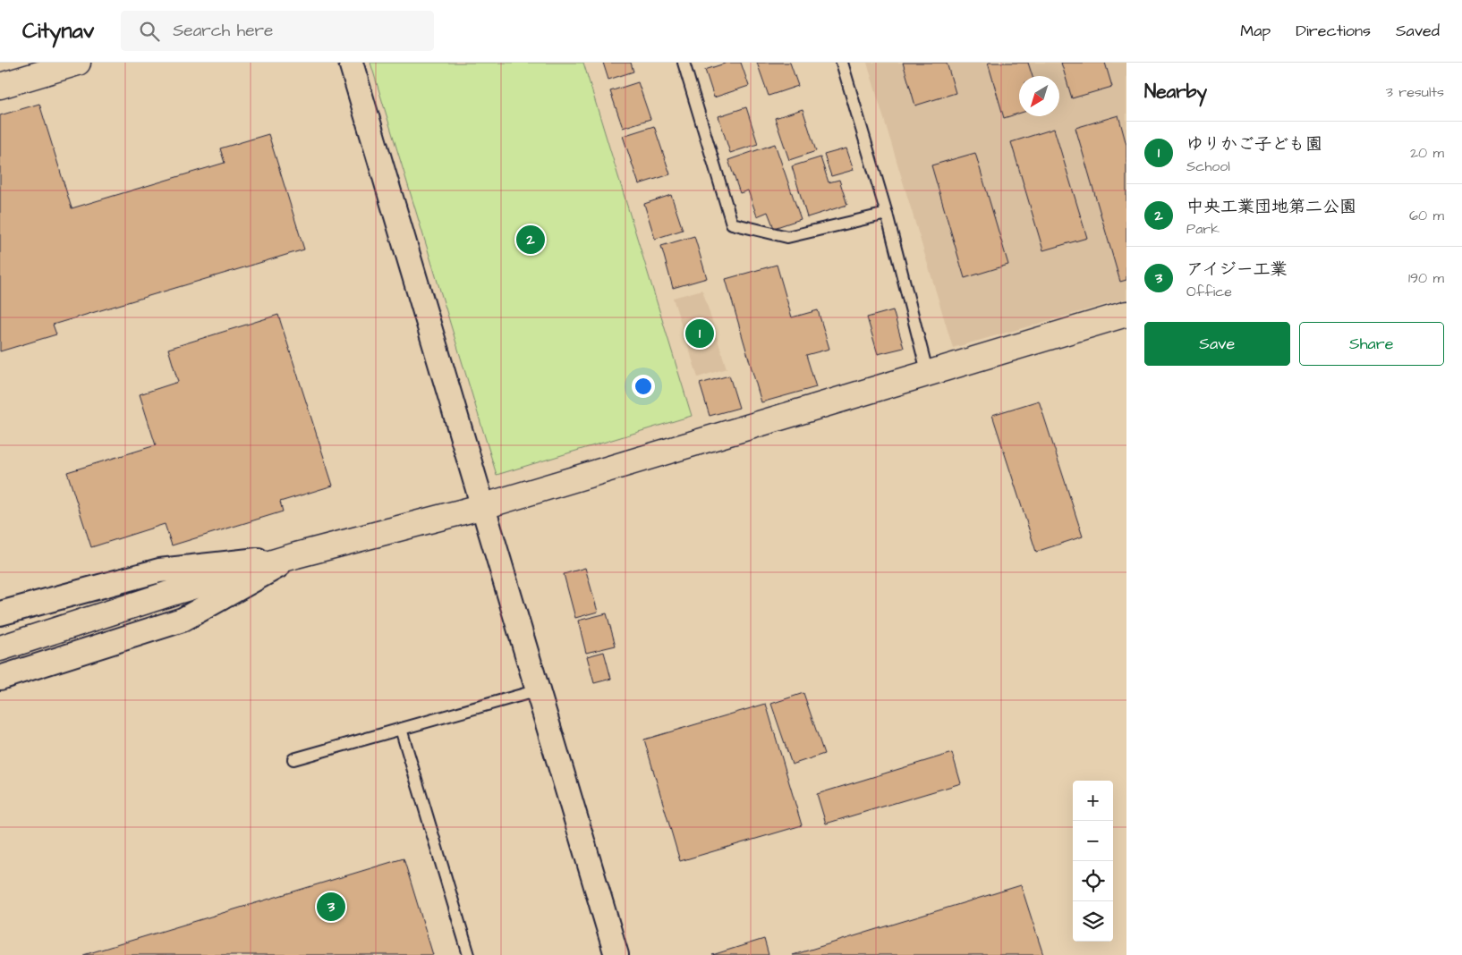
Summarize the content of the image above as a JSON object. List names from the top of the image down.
{
  "north": "bottom left",
  "page": {
    "header": "Citynav",
    "search": "Search here",
    "nav": ["Map", "Directions", "Saved"],
    "heading": ["Nearby", "3 results"],
    "list": [
      {
        "mark": "1",
        "name": "ゆりかご子ども園",
        "note": "School",
        "value": "20 m"
      },
      {
        "mark": "2",
        "name": "中央工業団地第二公園",
        "note": "Park",
        "value": "60 m"
      },
      {
        "mark": "3",
        "name": "アイジー工業",
        "note": "Office",
        "value": "190 m"
      }
    ],
    "pins": ["2", "1", "3"],
    "buttons": ["Save", "Share"],
    "map_buttons": ["+", "−"]
  }
}
